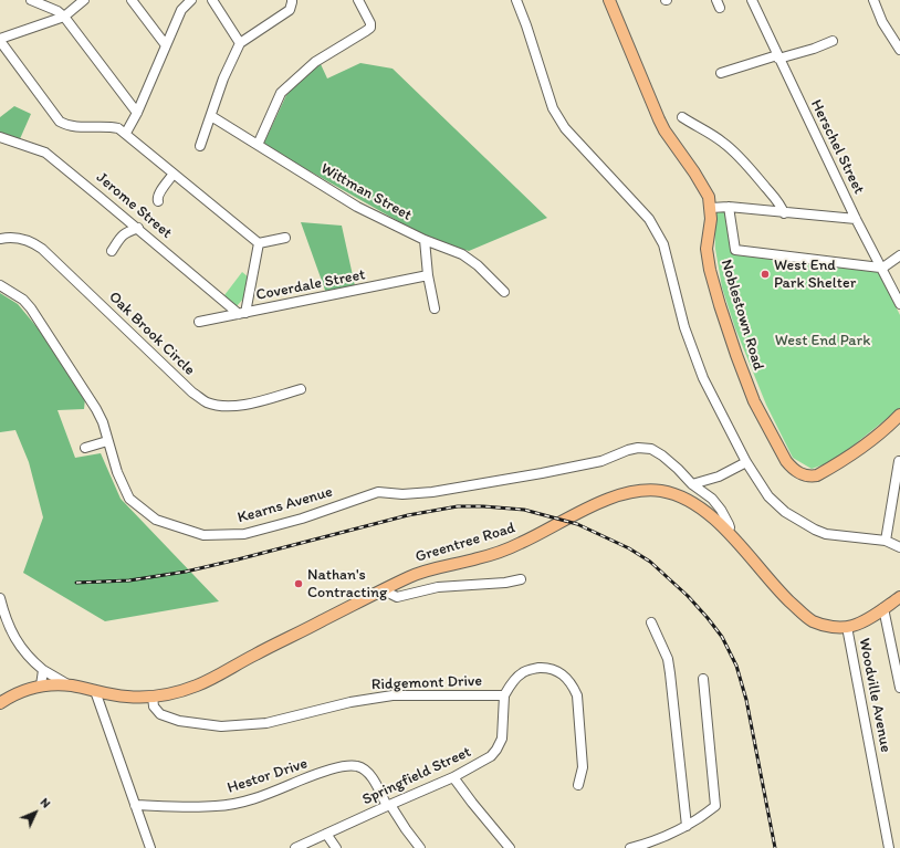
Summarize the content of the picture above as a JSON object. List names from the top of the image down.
{
  "streets": {
    "main road": ["Noblestown Road", "Greentree Road"],
    "street": [
      "Herschel Street",
      "Wittman Street",
      "Jerome Street",
      "Coverdale Street",
      "Oak Brook Circle",
      "Kearns Avenue",
      "Ridgemont Drive",
      "Woodville Avenue",
      "Hestor Drive",
      "Springfield Street"
    ]
  },
  "crossings": [
    ["Jerome Street", "Coverdale Street"],
    ["Kearns Avenue", "Greentree Road"],
    ["Greentree Road", "Ridgemont Drive"],
    ["Greentree Road", "Woodville Avenue"],
    ["Ridgemont Drive", "Springfield Street"],
    ["Hestor Drive", "Springfield Street"]
  ],
  "parks": ["West End Park"],
  "places": ["West End Park Shelter", "Nathan's Contracting"],
  "north": "top right"
}
